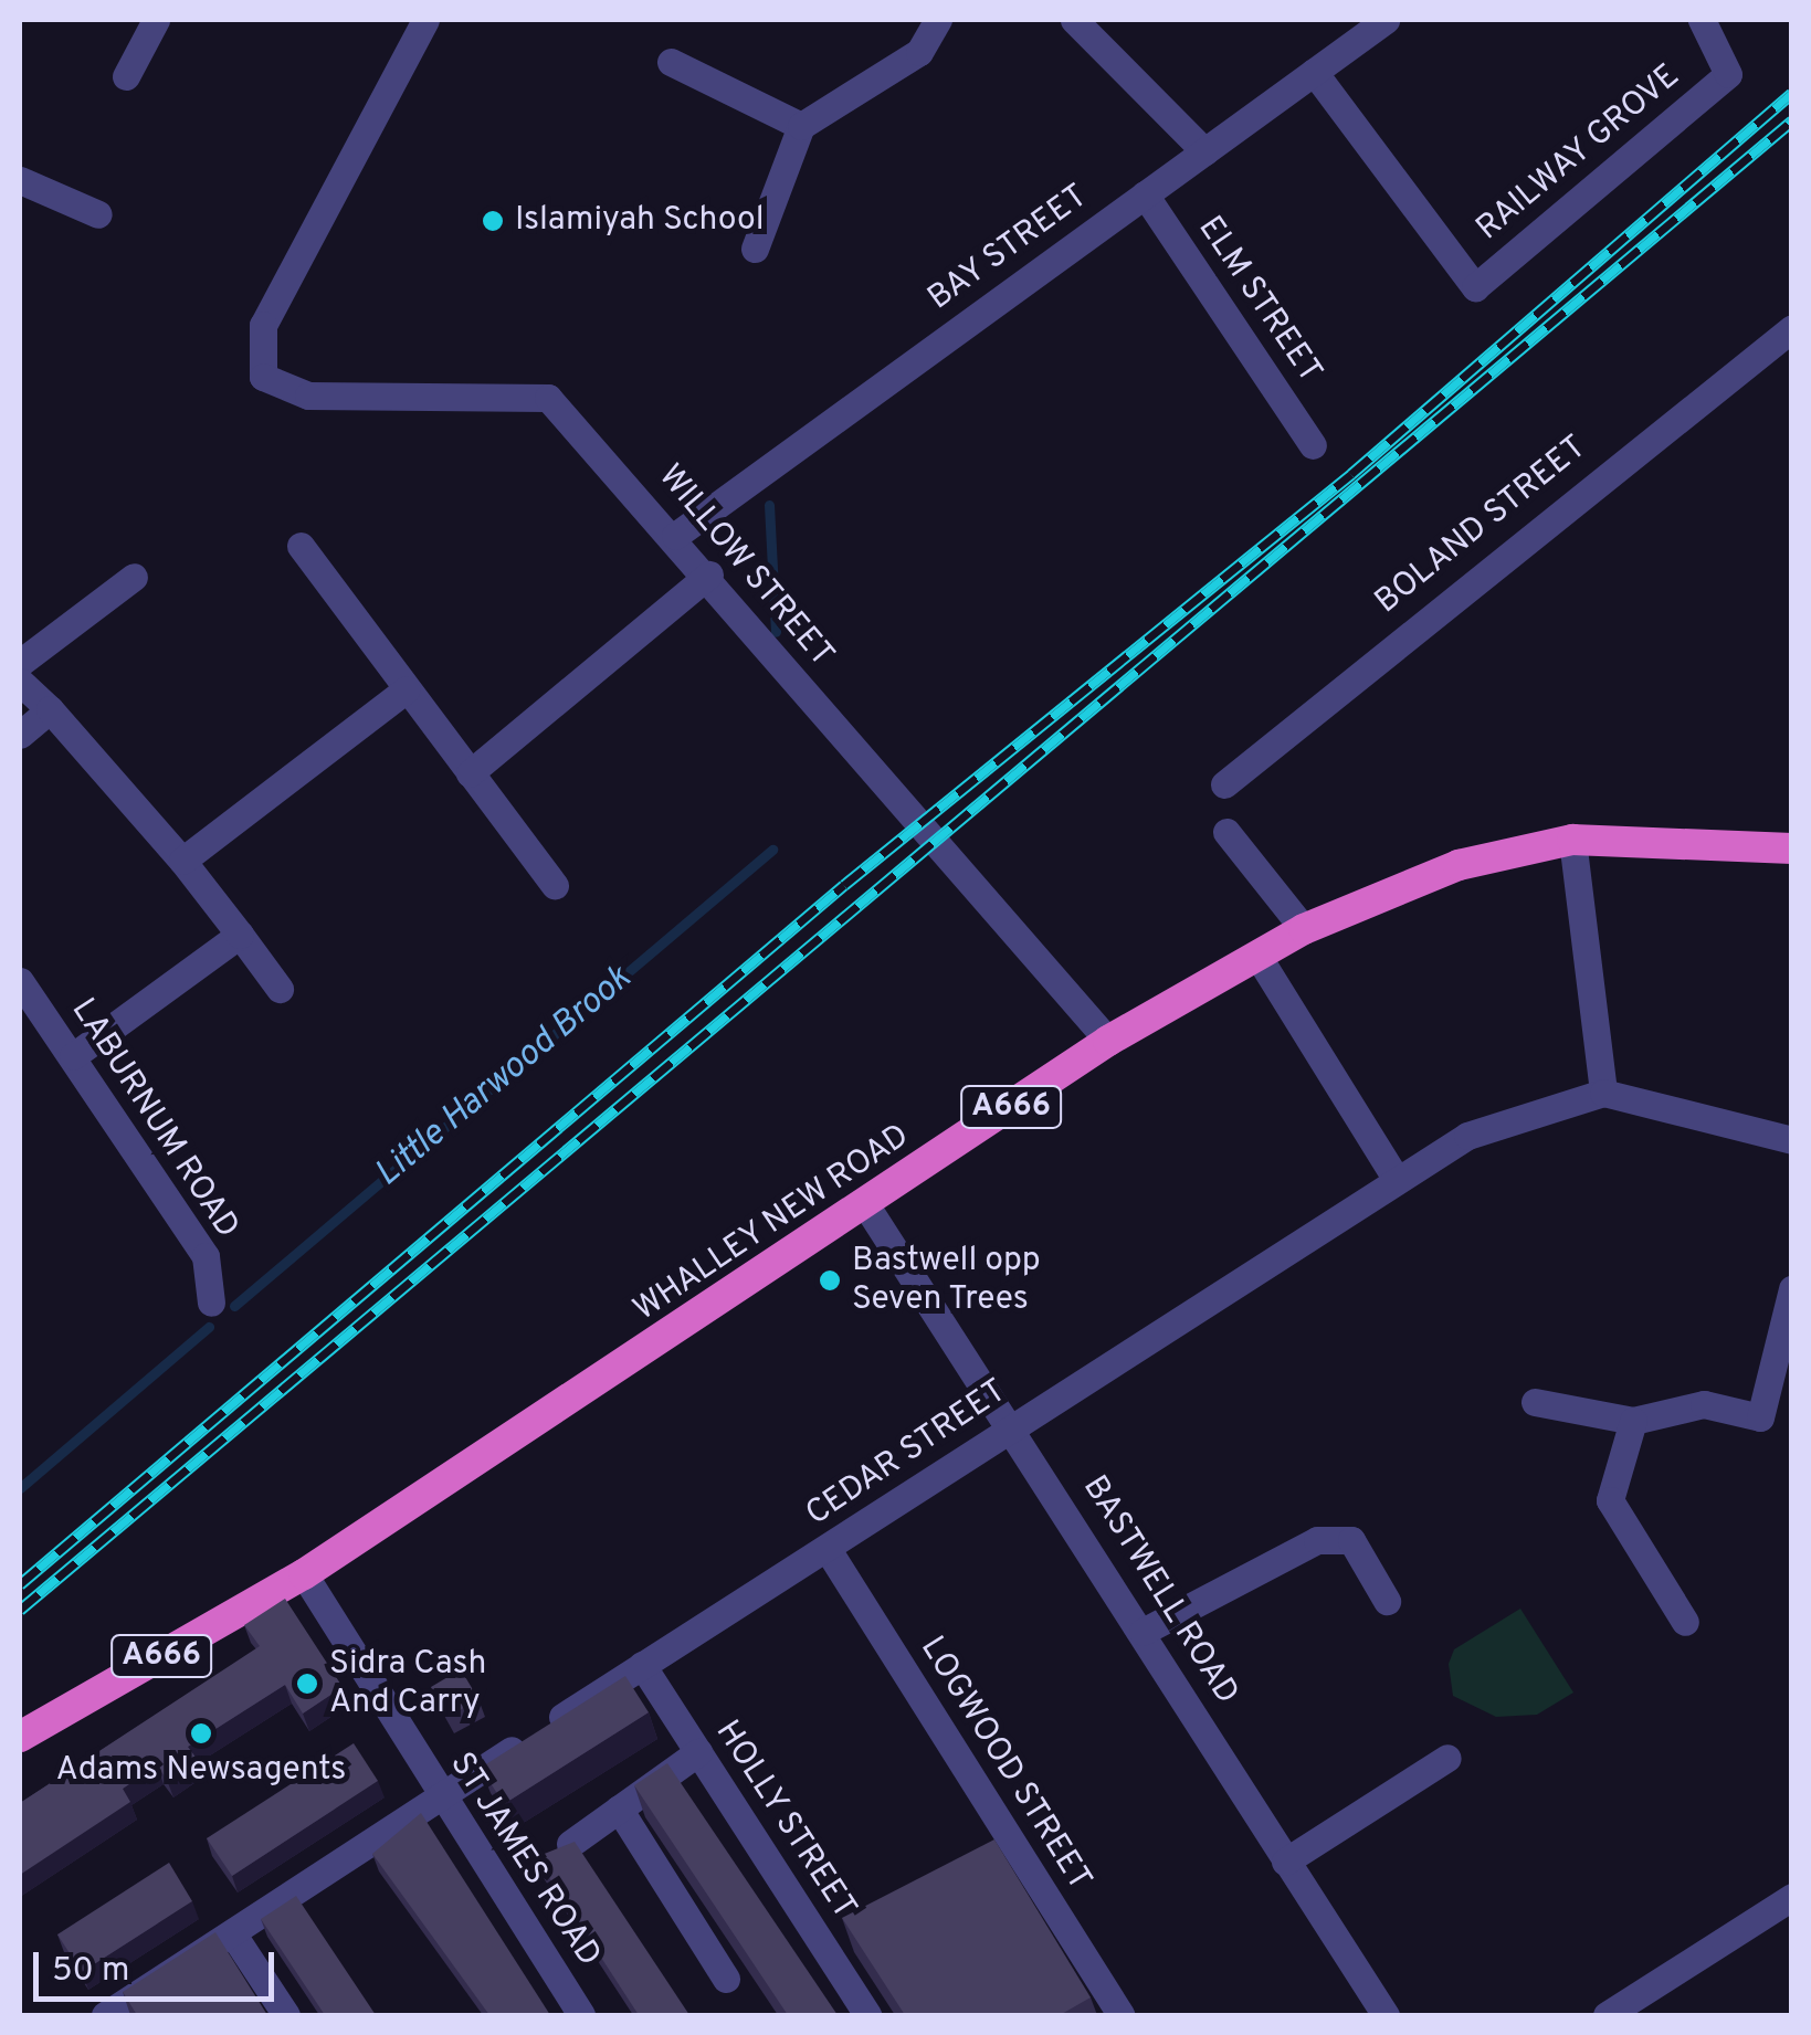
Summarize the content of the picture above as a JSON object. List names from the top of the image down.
{
  "streets": {
    "highway": ["A666", "WHALLEY NEW ROAD"],
    "street": [
      "RAILWAY GROVE",
      "BAY STREET",
      "ELM STREET",
      "BOLAND STREET",
      "WILLOW STREET",
      "LABURNUM ROAD",
      "CEDAR STREET",
      "BASTWELL ROAD",
      "LOGWOOD STREET",
      "HOLLY STREET",
      "ST JAMES ROAD"
    ]
  },
  "crossings": [
    ["RAILWAY GROVE", "BAY STREET"],
    ["BAY STREET", "ELM STREET"],
    ["BAY STREET", "WILLOW STREET"],
    ["WILLOW STREET", "WHALLEY NEW ROAD"],
    ["WHALLEY NEW ROAD", "BASTWELL ROAD"],
    ["WHALLEY NEW ROAD", "ST JAMES ROAD"],
    ["CEDAR STREET", "BASTWELL ROAD"],
    ["CEDAR STREET", "LOGWOOD STREET"],
    ["CEDAR STREET", "HOLLY STREET"],
    ["CEDAR STREET", "ST JAMES ROAD"]
  ],
  "water": ["Little Harwood Brook"],
  "places": [
    "Islamiyah School",
    "Bastwell opp Seven Trees",
    "Sidra Cash And Carry",
    "Adams Newsagents"
  ],
  "scale_bar": "50 m"
}
